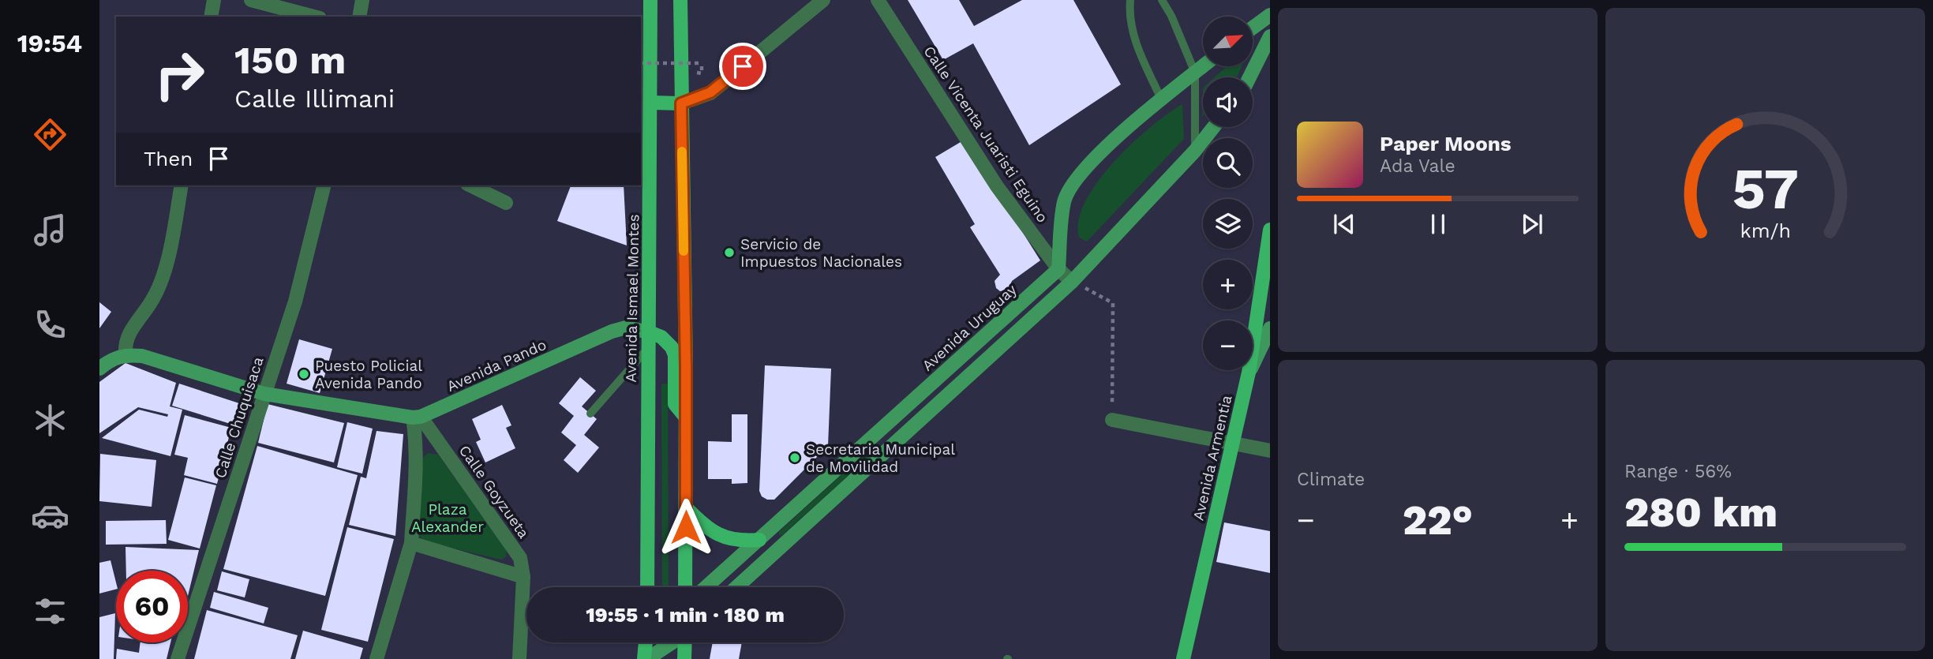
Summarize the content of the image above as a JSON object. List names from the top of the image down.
{
  "streets": {
    "main road": ["Avenida Ismael Montes", "Avenida Armentia"],
    "street": [
      "Calle Vicenta Juaristi Eguino",
      "Avenida Uruguay",
      "Avenida Pando",
      "Calle Chuquisaca",
      "Calle Goyzueta"
    ]
  },
  "crossings": [
    ["Calle Vicenta Juaristi Eguino", "Avenida Uruguay"],
    ["Avenida Ismael Montes", "Avenida Pando"],
    ["Avenida Pando", "Calle Goyzueta"]
  ],
  "parks": ["Plaza Alexander"],
  "places": ["Servicio de Impuestos Nacionales", "Puesto Policial Avenida Pando", "Secretaria Municipal de Movilidad"],
  "north": "top right",
  "page": {
    "tabs": "19:54",
    "map_buttons": ["+", "−"],
    "turn": ["150 m", "Calle Illimani"],
    "song": ["Paper Moons", "Ada Vale"],
    "then": "Then",
    "tile": [
      "Climate",
      ["Range · 56%", "280 km"]
    ],
    "heat": ["−", "22°", "+"],
    "limit": "60",
    "trip": "19:55 · 1 min · 180 m",
    "gauge": ["57", "km/h"]
  }
}
